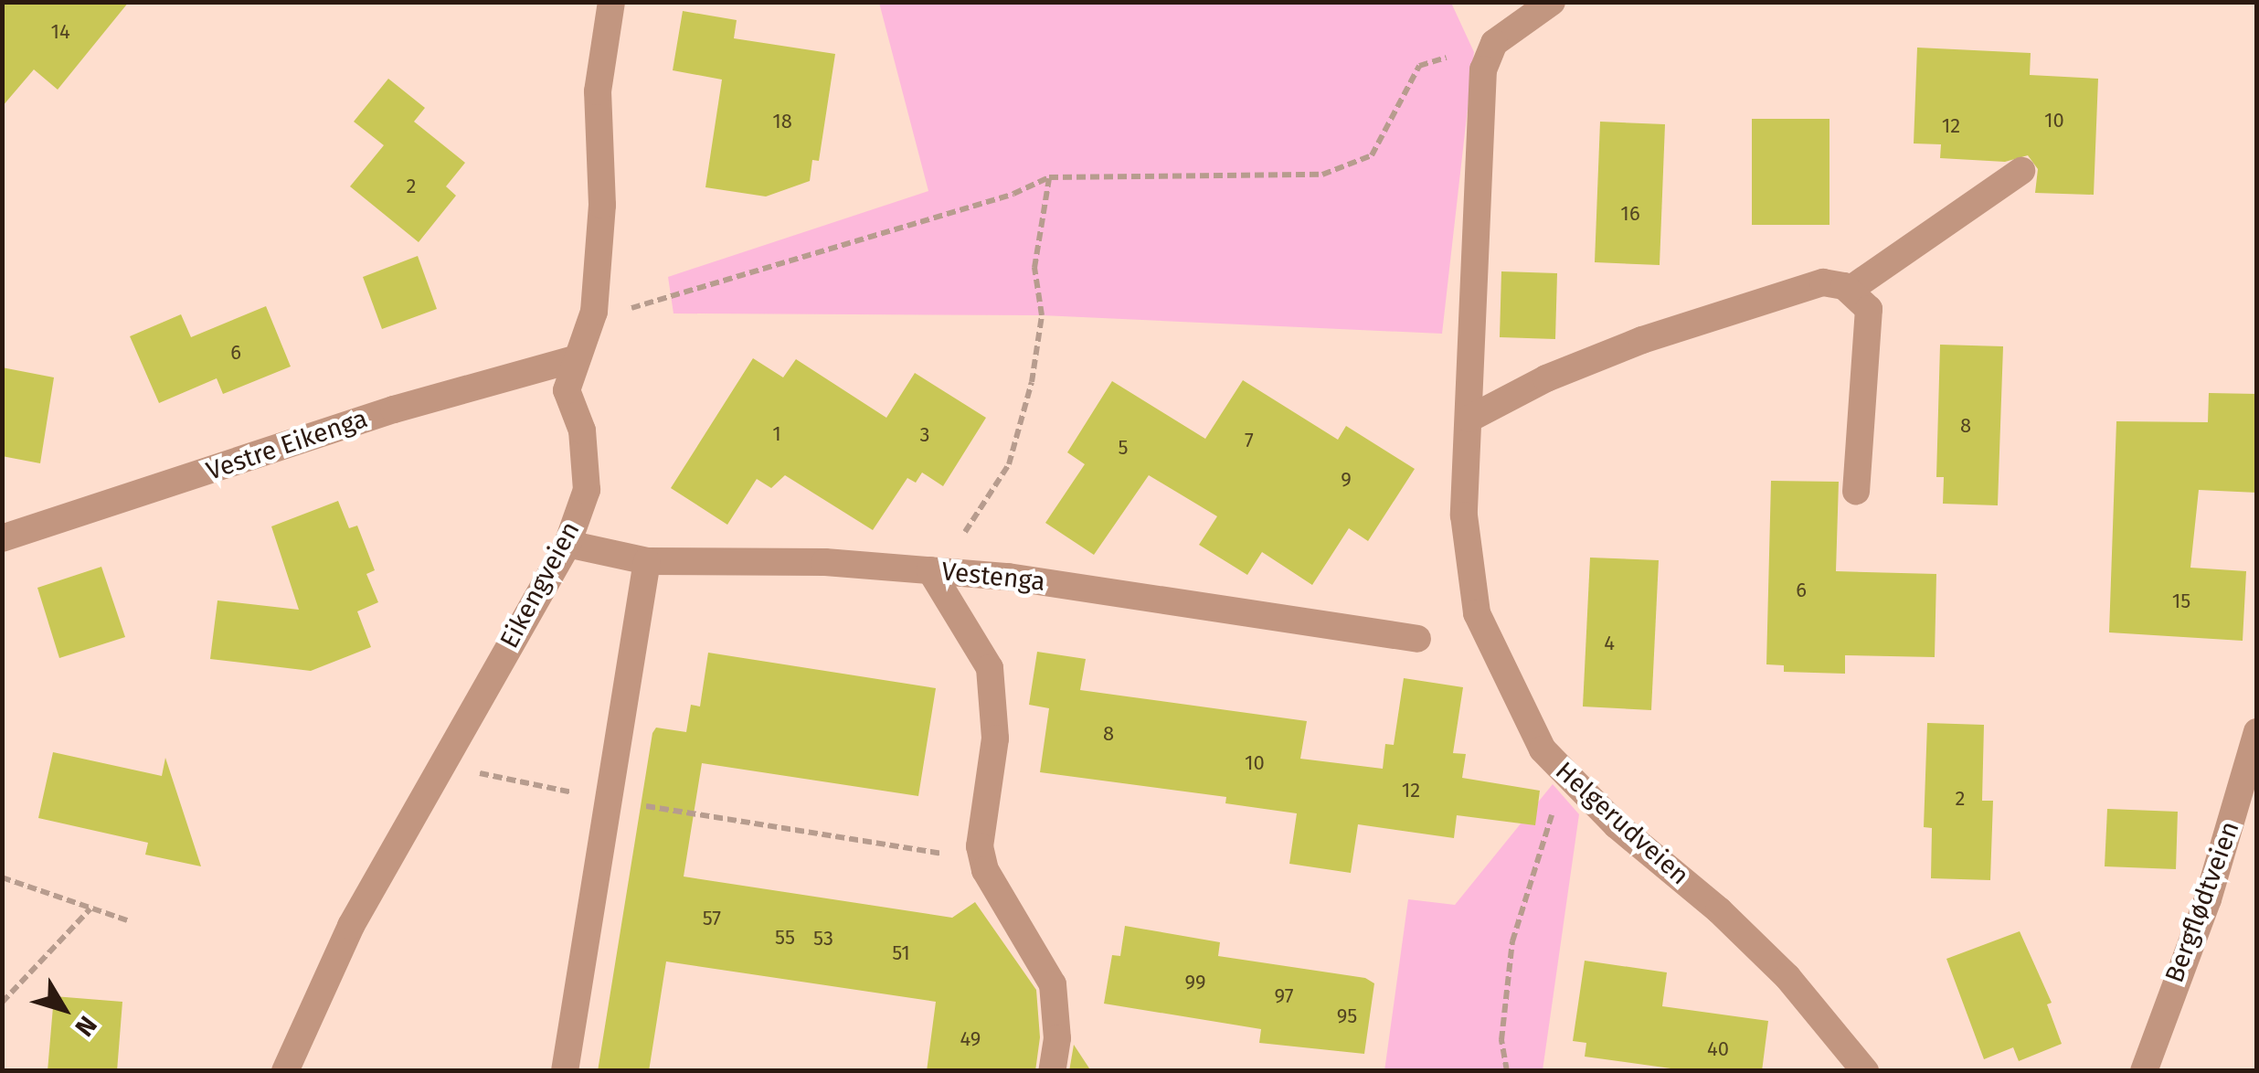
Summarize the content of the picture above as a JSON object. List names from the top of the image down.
{
  "streets": {
    "street": [
      "Vestre Eikenga",
      "Vestenga",
      "Eikengveien",
      "Helgerudveien",
      "Bergflødtveien"
    ]
  },
  "crossings": [
    ["Vestre Eikenga", "Eikengveien"],
    ["Vestenga", "Eikengveien"]
  ],
  "house_numbers": [
    "14",
    "10",
    "18",
    "12",
    "2",
    "16",
    "6",
    "8",
    "1",
    "3",
    "7",
    "5",
    "9",
    "6",
    "15",
    "4",
    "8",
    "10",
    "12",
    "2",
    "57",
    "55",
    "53",
    "51",
    "99",
    "97",
    "95",
    "49",
    "40"
  ],
  "north": "bottom right"
}
